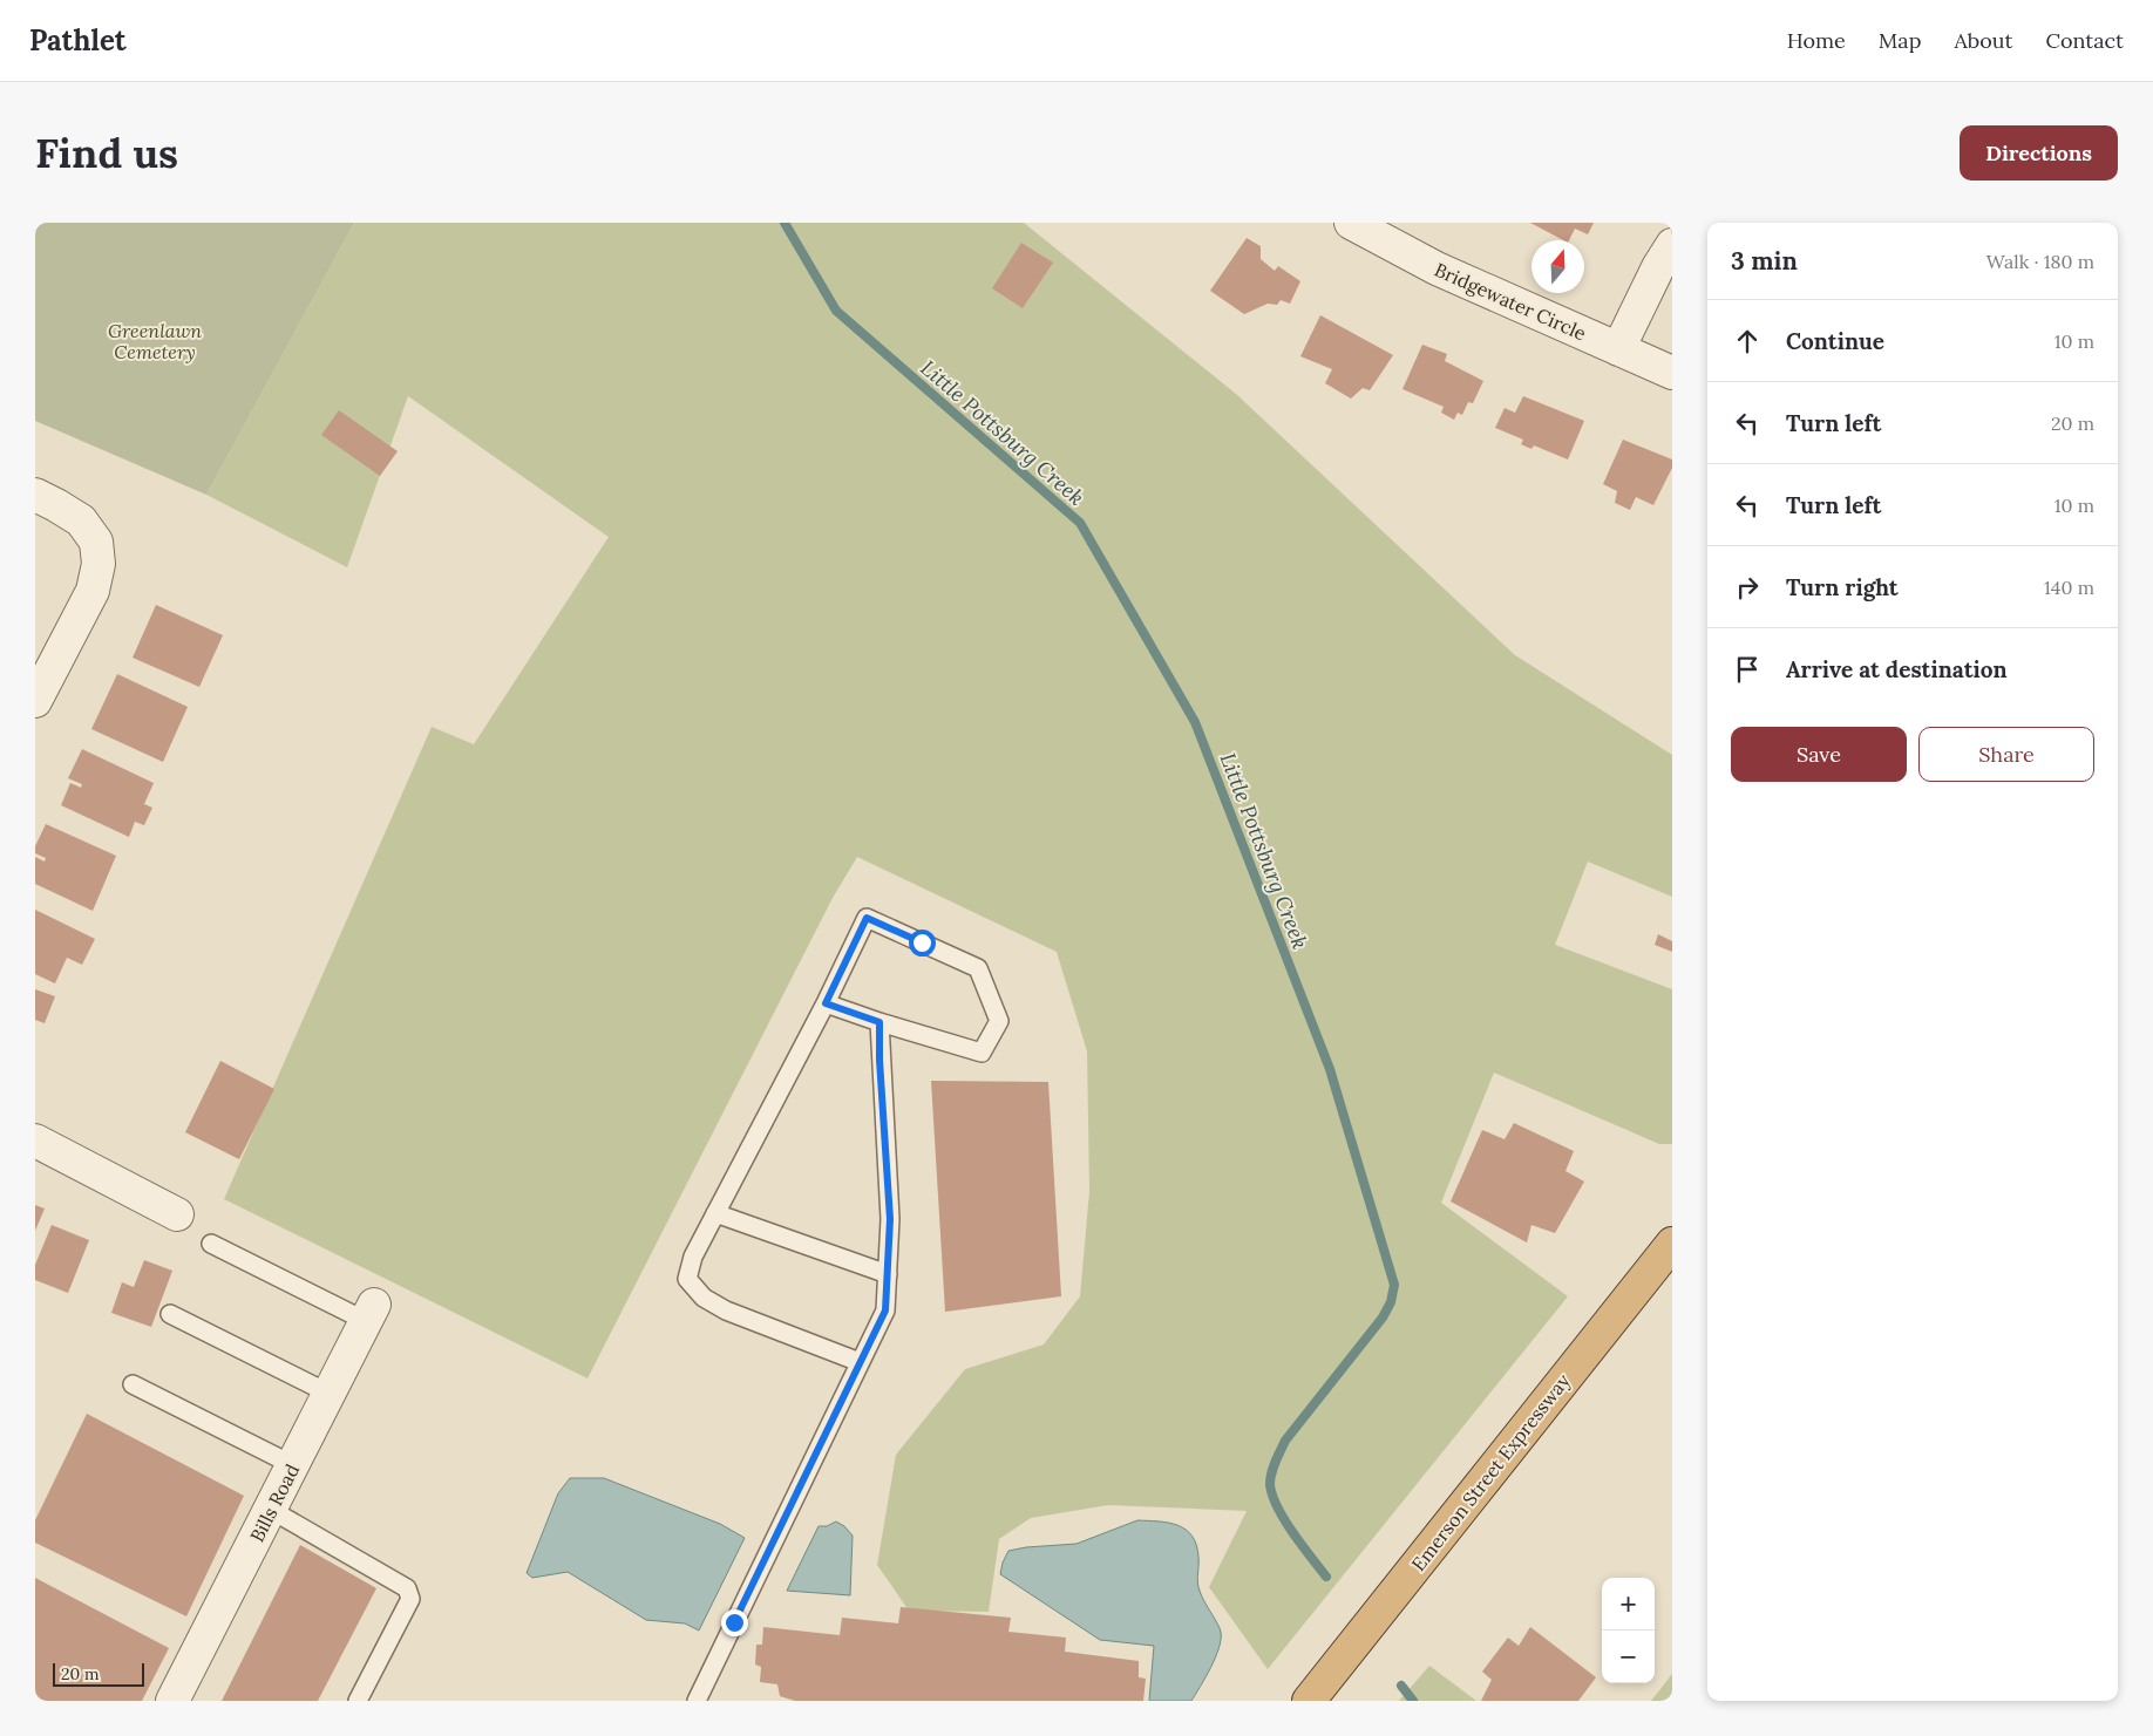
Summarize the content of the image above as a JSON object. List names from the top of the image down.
{
  "streets": {
    "highway": ["Emerson Street Expressway"],
    "street": ["Bridgewater Circle", "Bills Road"]
  },
  "water": ["Little Pottsburg Creek"],
  "parks": ["Greenlawn Cemetery"],
  "scale_bar": "20 m",
  "north": "top",
  "page": {
    "header": "Pathlet",
    "nav": [
      "Home",
      "Map",
      "About",
      "Contact"
    ],
    "buttons": [
      "Directions",
      ["Save", "Share"]
    ],
    "title": "Find us",
    "heading": ["3 min", "Walk · 180 m"],
    "list": [
      ["Continue", "10 m"],
      ["Turn left", "20 m"],
      ["Turn left", "10 m"],
      ["Turn right", "140 m"],
      "Arrive at destination"
    ],
    "map_buttons": ["+", "−"],
    "scale": "20 m"
  }
}
